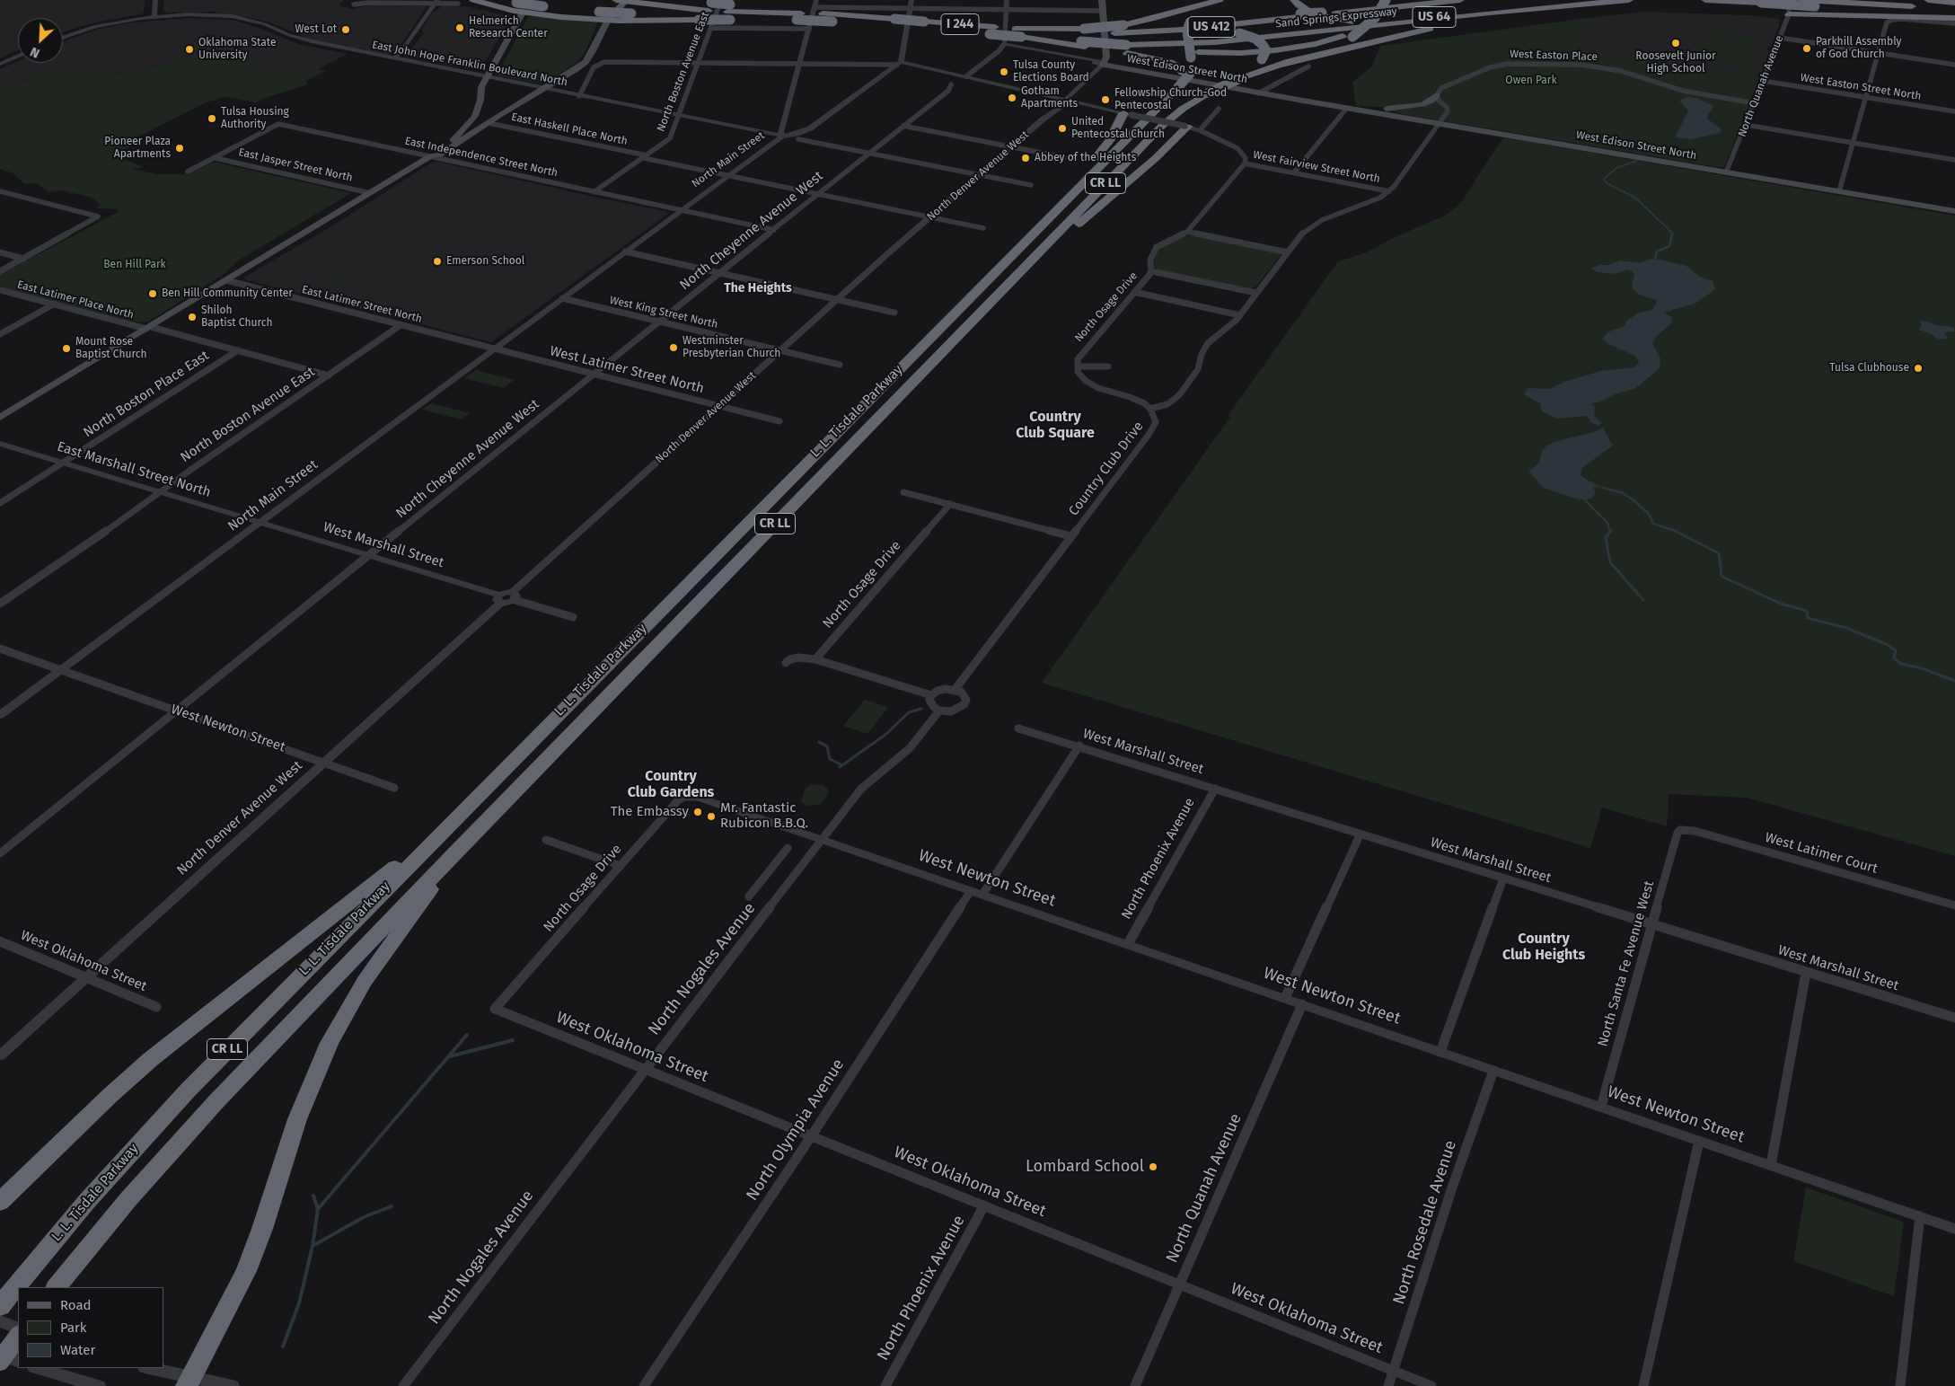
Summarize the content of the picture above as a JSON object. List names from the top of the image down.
{
  "streets": {
    "highway": [
      "US 64",
      "Sand Springs Expressway",
      "I 244",
      "US 412",
      "CR LL",
      "L. L. Tisdale Parkway"
    ],
    "main road": ["West Edison Street North"],
    "street": [
      "West Easton Place",
      "East John Hope Franklin Boulevard North",
      "North Boston Avenue East",
      "North Quanah Avenue",
      "West Easton Street North",
      "East Haskell Place North",
      "East Independence Street North",
      "North Main Street",
      "East Jasper Street North",
      "West Fairview Street North",
      "North Denver Avenue West",
      "North Cheyenne Avenue West",
      "East Latimer Place North",
      "East Latimer Street North",
      "North Osage Drive",
      "West King Street North",
      "West Latimer Street North",
      "North Boston Place East",
      "Country Club Drive",
      "East Marshall Street North",
      "West Marshall Street",
      "West Newton Street",
      "West Latimer Court",
      "North Phoenix Avenue",
      "West Oklahoma Street",
      "North Santa Fe Avenue West",
      "North Nogales Avenue",
      "North Olympia Avenue",
      "North Rosedale Avenue"
    ]
  },
  "crossings": [
    ["US 64", "Sand Springs Expressway"],
    ["Sand Springs Expressway", "I 244"],
    ["West Easton Place", "North Quanah Avenue"],
    ["West Easton Place", "Country Club Drive"],
    ["East John Hope Franklin Boulevard North", "North Boston Avenue East"],
    ["East John Hope Franklin Boulevard North", "North Main Street"],
    ["West Edison Street North", "North Quanah Avenue"],
    ["West Edison Street North", "North Denver Avenue West"],
    ["West Edison Street North", "Country Club Drive"],
    ["North Boston Avenue East", "East Haskell Place North"],
    ["North Boston Avenue East", "East Independence Street North"],
    ["North Boston Avenue East", "East Latimer Place North"],
    ["North Boston Avenue East", "East Latimer Street North"],
    ["North Boston Avenue East", "East Marshall Street North"],
    ["North Quanah Avenue", "West Easton Street North"],
    ["North Quanah Avenue", "West Newton Street"],
    ["North Quanah Avenue", "West Oklahoma Street"],
    ["East Haskell Place North", "North Main Street"],
    ["East Haskell Place North", "North Denver Avenue West"],
    ["East Haskell Place North", "North Cheyenne Avenue West"],
    ["East Independence Street North", "North Main Street"],
    ["East Independence Street North", "East Jasper Street North"],
    ["East Independence Street North", "North Cheyenne Avenue West"],
    ["North Main Street", "West Fairview Street North"],
    ["North Main Street", "East Latimer Street North"],
    ["North Main Street", "West King Street North"],
    ["North Main Street", "West Latimer Street North"],
    ["North Main Street", "East Marshall Street North"],
    ["North Main Street", "West Marshall Street"],
    ["North Main Street", "West Newton Street"],
    ["West Fairview Street North", "North Denver Avenue West"],
    ["West Fairview Street North", "North Osage Drive"],
    ["West Fairview Street North", "Country Club Drive"],
    ["North Denver Avenue West", "West King Street North"],
    ["North Denver Avenue West", "West Latimer Street North"],
    ["North Denver Avenue West", "West Marshall Street"],
    ["North Denver Avenue West", "West Newton Street"],
    ["North Denver Avenue West", "West Oklahoma Street"],
    ["CR LL", "L. L. Tisdale Parkway"],
    ["North Cheyenne Avenue West", "West King Street North"],
    ["North Cheyenne Avenue West", "West Latimer Street North"],
    ["North Cheyenne Avenue West", "West Marshall Street"],
    ["North Cheyenne Avenue West", "West Newton Street"],
    ["East Latimer Place North", "North Boston Place East"],
    ["East Latimer Street North", "West Latimer Street North"],
    ["North Osage Drive", "West Newton Street"],
    ["North Osage Drive", "West Oklahoma Street"],
    ["North Boston Place East", "East Marshall Street North"],
    ["East Marshall Street North", "West Marshall Street"],
    ["West Marshall Street", "North Phoenix Avenue"],
    ["West Marshall Street", "North Santa Fe Avenue West"],
    ["West Marshall Street", "North Olympia Avenue"],
    ["West Newton Street", "North Phoenix Avenue"],
    ["West Newton Street", "North Santa Fe Avenue West"],
    ["West Newton Street", "North Nogales Avenue"],
    ["West Newton Street", "North Olympia Avenue"],
    ["West Newton Street", "North Rosedale Avenue"],
    ["West Latimer Court", "North Santa Fe Avenue West"],
    ["North Phoenix Avenue", "West Oklahoma Street"],
    ["West Oklahoma Street", "North Nogales Avenue"],
    ["West Oklahoma Street", "North Olympia Avenue"],
    ["West Oklahoma Street", "North Rosedale Avenue"]
  ],
  "districts": [
    "The Heights",
    "Country Club Square",
    "Country Club Gardens",
    "Country Club Heights"
  ],
  "parks": ["Owen Park", "Ben Hill Park"],
  "places": [
    "Helmerich Research Center",
    "West Lot",
    "Roosevelt Junior High School",
    "Parkhill Assembly of God Church",
    "Oklahoma State University",
    "Tulsa County Elections Board",
    "Gotham Apartments",
    "Fellowship Church-God Pentecostal",
    "Tulsa Housing Authority",
    "United Pentecostal Church",
    "Pioneer Plaza Apartments",
    "Abbey of the Heights",
    "Emerson School",
    "Ben Hill Community Center",
    "Shiloh Baptist Church",
    "Westminster Presbyterian Church",
    "Mount Rose Baptist Church",
    "Tulsa Clubhouse",
    "The Embassy",
    "Mr. Fantastic Rubicon B.B.Q.",
    "Lombard School"
  ],
  "legend": ["Road", "Park", "Water"],
  "north": "bottom left"
}
